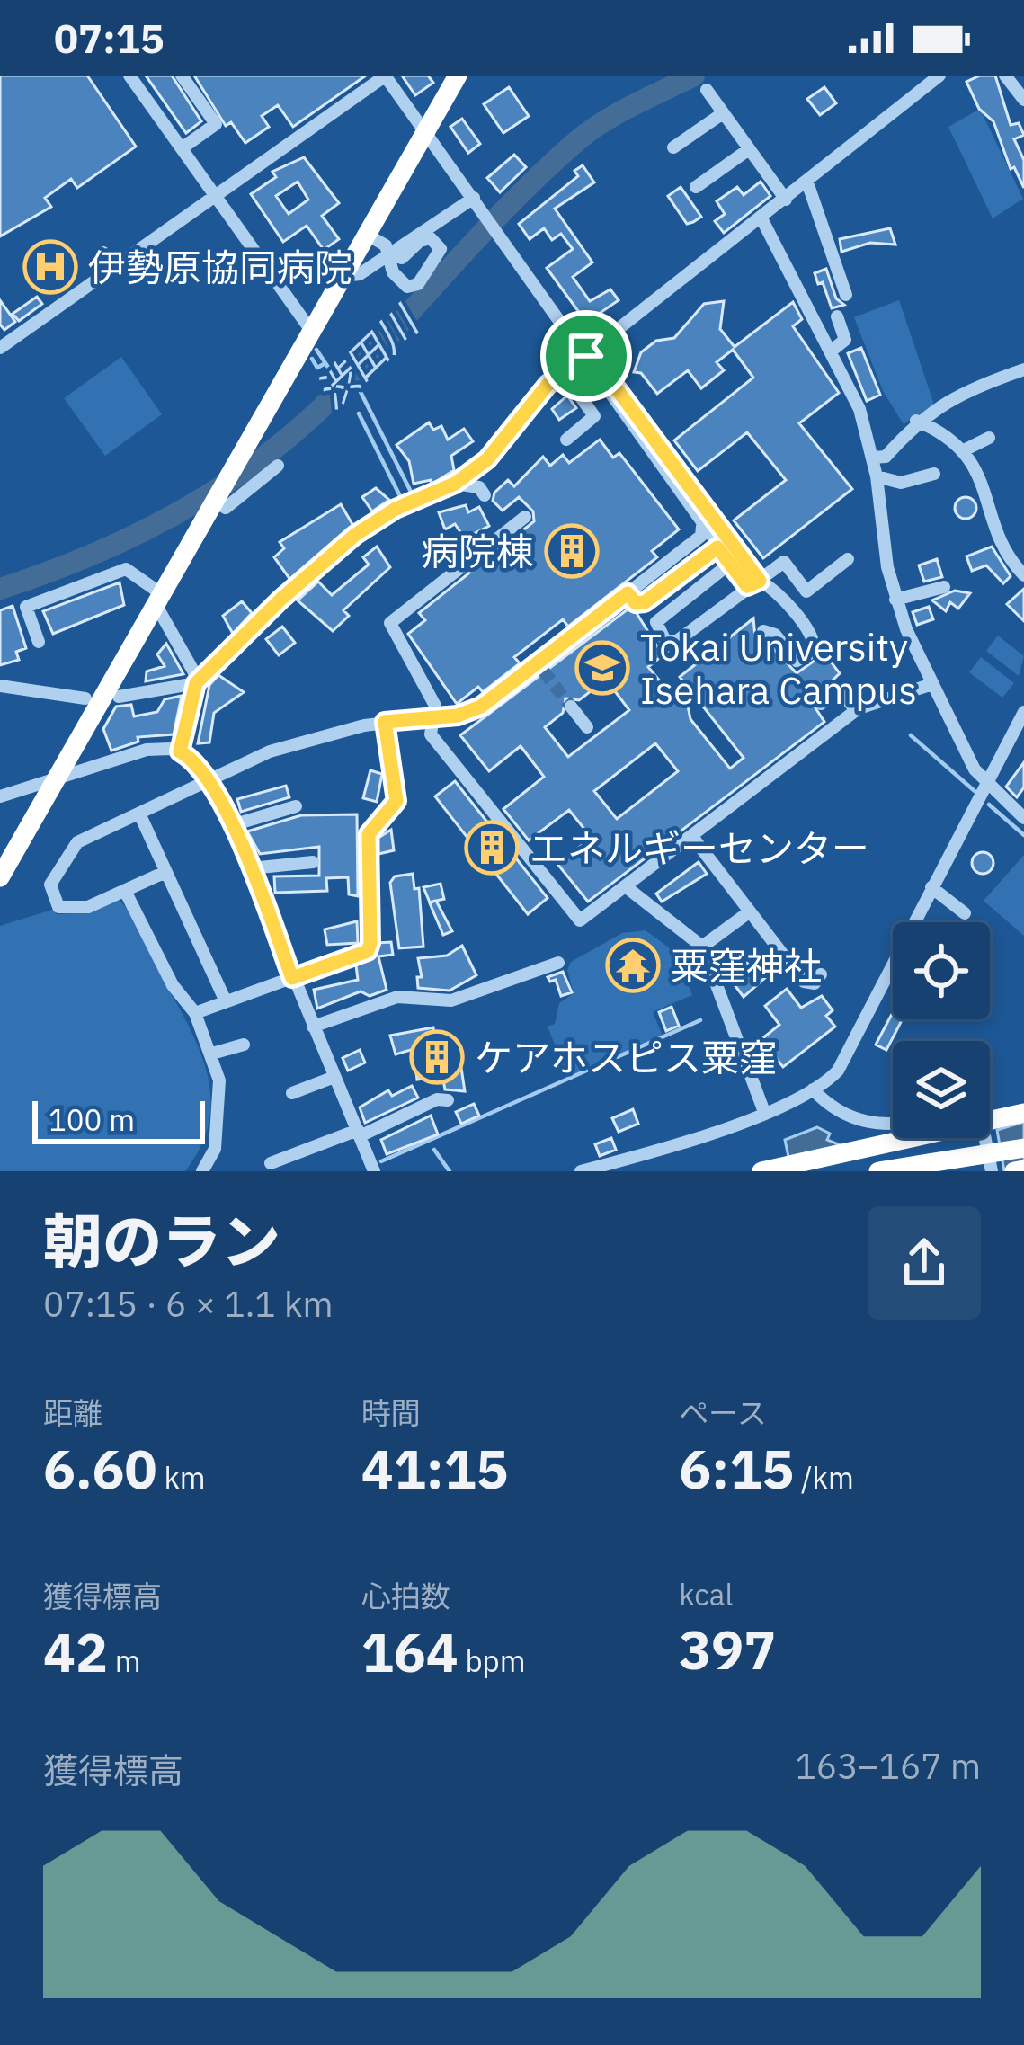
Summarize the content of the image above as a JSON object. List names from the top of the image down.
{
  "water": ["渋田川"],
  "places": {
    "hospital": ["伊勢原協同病院"],
    "building": ["病院棟", "エネルギーセンター", "ケアホスピス粟窪"],
    "school or university": ["Tokai University Isehara Campus"],
    "temple": ["粟窪神社"]
  },
  "scale_bar": "100 m",
  "page": {
    "status": "07:15",
    "scale": "100 m",
    "heading": ["朝のラン", "07:15 · 6 × 1.1 km"],
    "stats": [
      ["距離", "6.60 km"],
      ["時間", "41:15"],
      ["ペース", "6:15 /km"],
      ["獲得標高", "42 m"],
      ["心拍数", "164 bpm"],
      ["kcal", "397"]
    ],
    "chart": ["獲得標高", "163–167 m"]
  }
}
